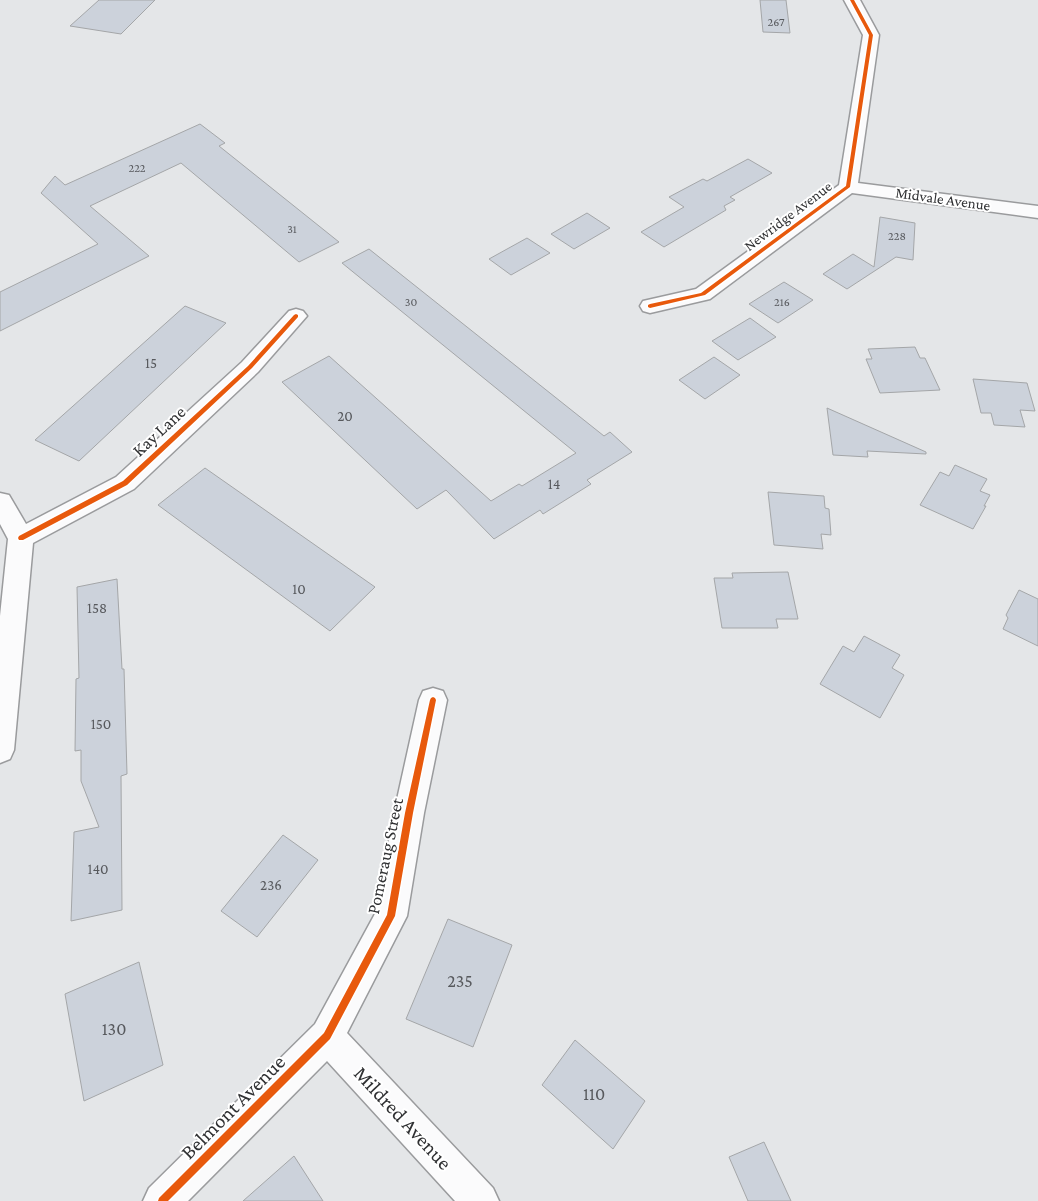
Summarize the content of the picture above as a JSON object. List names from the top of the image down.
{
  "streets": {
    "street": [
      "Midvale Avenue",
      "Newridge Avenue",
      "Kay Lane",
      "Pomeraug Street",
      "Belmont Avenue",
      "Mildred Avenue"
    ]
  },
  "crossings": [
    ["Midvale Avenue", "Newridge Avenue"],
    ["Pomeraug Street", "Belmont Avenue"],
    ["Pomeraug Street", "Mildred Avenue"],
    ["Belmont Avenue", "Mildred Avenue"]
  ],
  "house_numbers": [
    "267",
    "222",
    "31",
    "228",
    "30",
    "216",
    "15",
    "20",
    "14",
    "10",
    "158",
    "150",
    "140",
    "236",
    "235",
    "130",
    "110"
  ]
}
